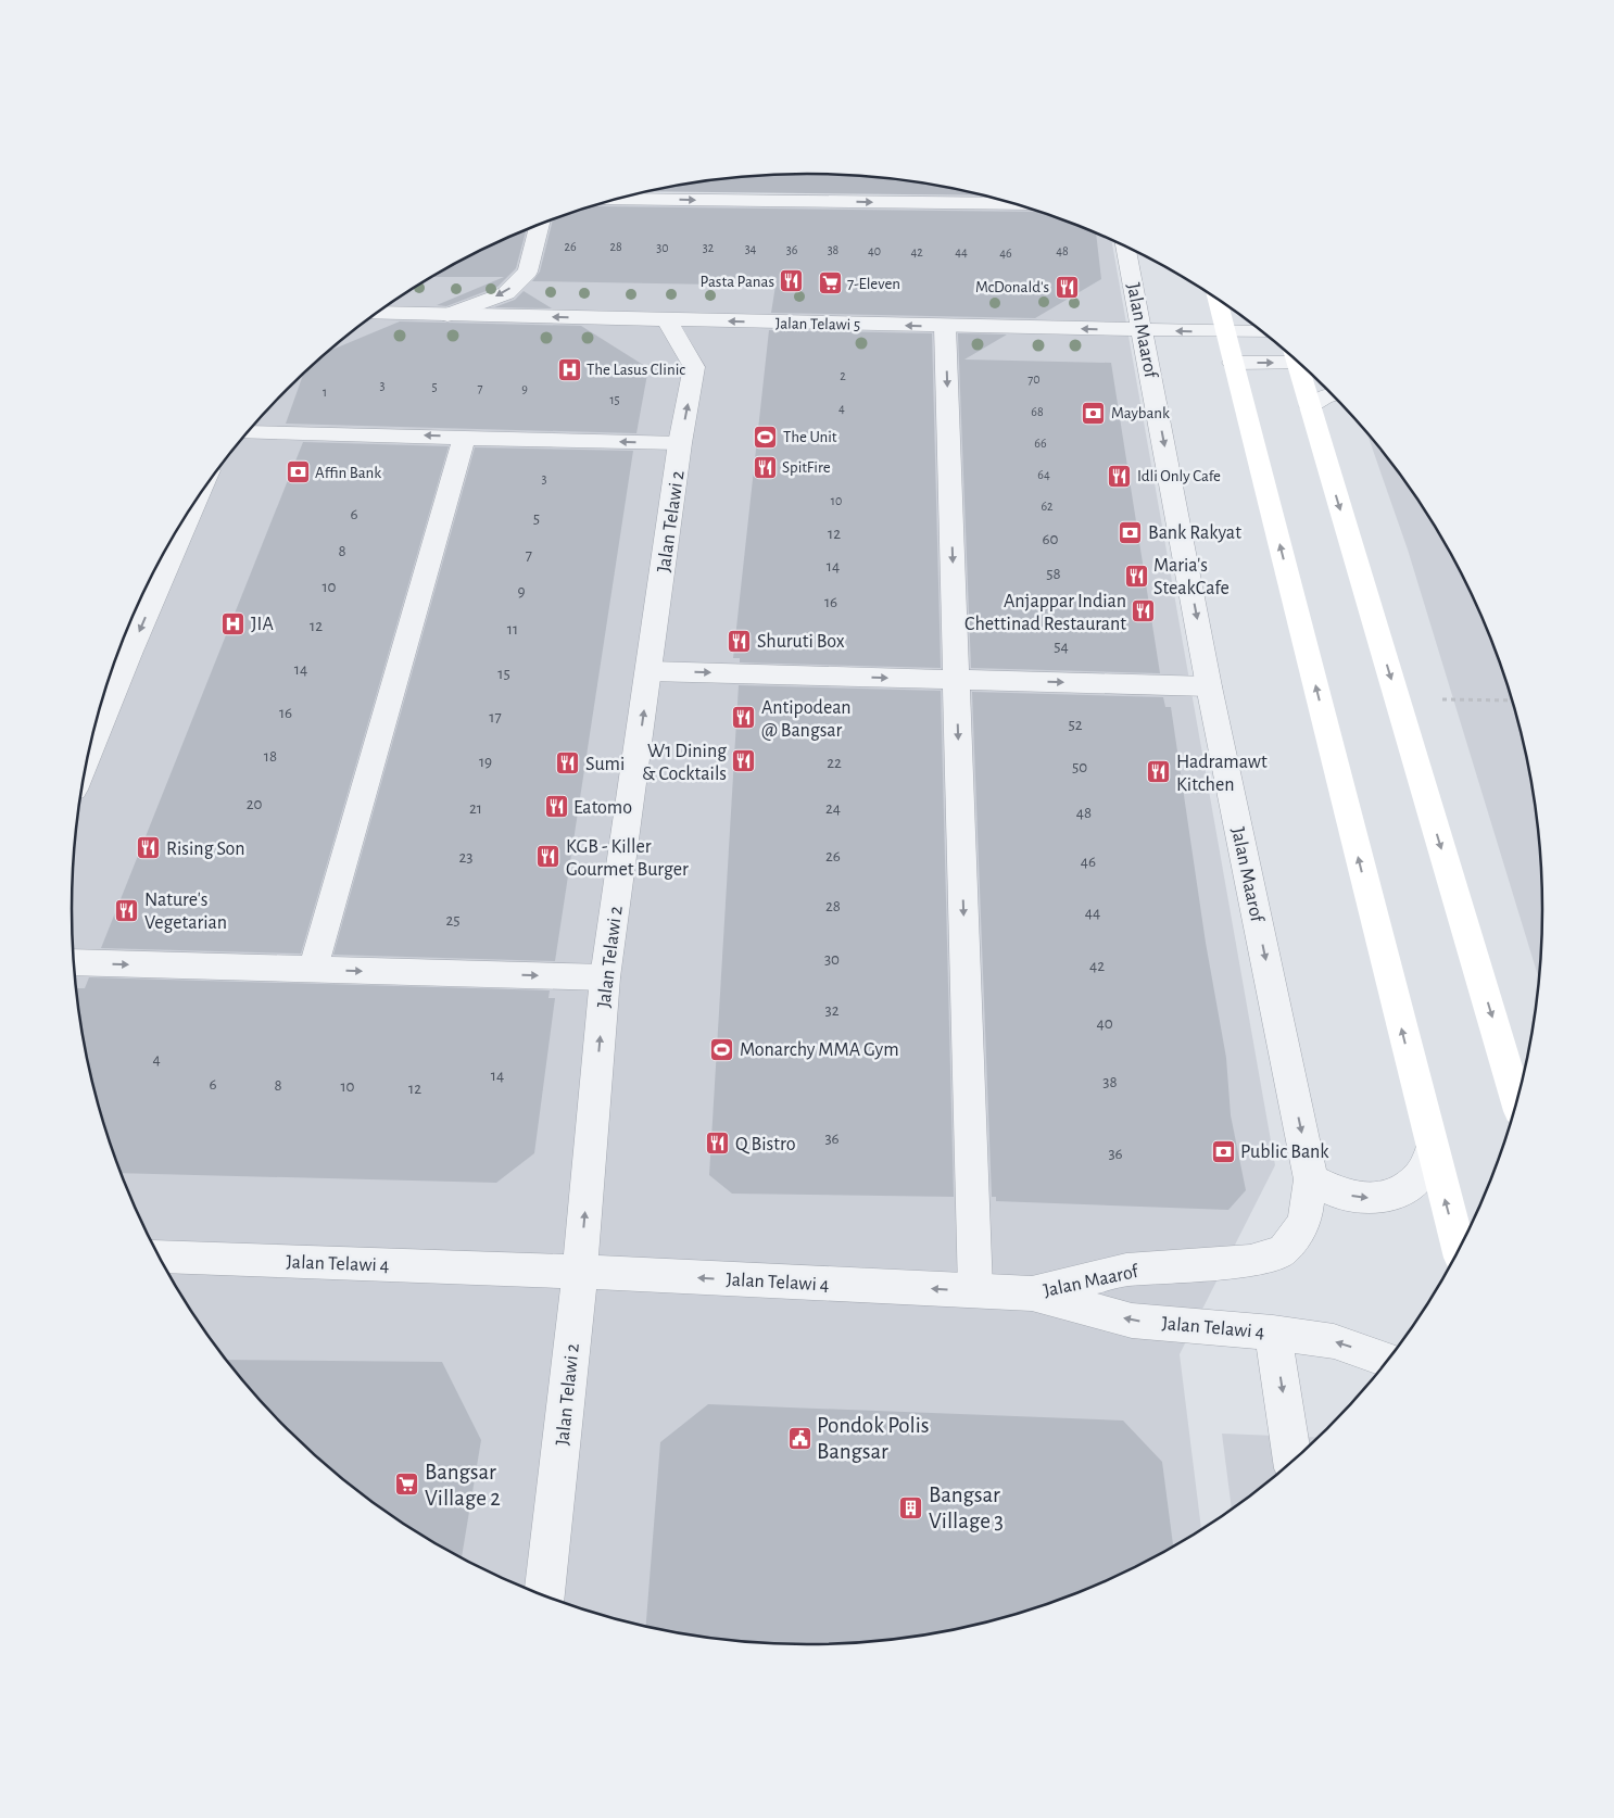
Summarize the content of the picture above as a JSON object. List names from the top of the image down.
{
  "streets": {
    "street": [
      "Jalan Telawi 5",
      "Jalan Maarof",
      "Jalan Telawi 2",
      "Jalan Telawi 4"
    ]
  },
  "crossings": [
    ["Jalan Telawi 5", "Jalan Maarof"],
    ["Jalan Telawi 5", "Jalan Telawi 2"],
    ["Jalan Maarof", "Jalan Telawi 4"],
    ["Jalan Telawi 2", "Jalan Telawi 4"]
  ],
  "one_way": ["Jalan Telawi 4"],
  "places": {
    "restaurant": [
      "Pasta Panas",
      "McDonald's",
      "SpitFire",
      "Idli Only Cafe",
      "Maria's SteakCafe",
      "Anjappar Indian Chettinad Restaurant",
      "Shuruti Box",
      "Antipodean @ Bangsar",
      "W1 Dining & Cocktails",
      "Sumi",
      "Hadramawt Kitchen",
      "Eatomo",
      "Rising Son",
      "KGB - Killer Gourmet Burger",
      "Nature's Vegetarian",
      "Q Bistro"
    ],
    "supermarket": ["7-Eleven", "Bangsar Village 2"],
    "hospital": ["The Lasus Clinic", "JIA"],
    "bank": [
      "Maybank",
      "Affin Bank",
      "Bank Rakyat",
      "Public Bank"
    ],
    "sports": ["The Unit", "Monarchy MMA Gym"],
    "public building": ["Pondok Polis Bangsar"],
    "building": ["Bangsar Village 3"]
  },
  "house_numbers": [
    "26",
    "28",
    "30",
    "32",
    "34",
    "36",
    "38",
    "40",
    "48",
    "42",
    "44",
    "46",
    "2",
    "70",
    "3",
    "5",
    "7",
    "9",
    "1",
    "15",
    "4",
    "68",
    "66",
    "64",
    "3",
    "10",
    "62",
    "6",
    "5",
    "12",
    "60",
    "8",
    "7",
    "14",
    "58",
    "10",
    "9",
    "16",
    "12",
    "11",
    "54",
    "14",
    "15",
    "16",
    "17",
    "52",
    "18",
    "19",
    "22",
    "50",
    "20",
    "21",
    "24",
    "48",
    "26",
    "23",
    "46",
    "28",
    "44",
    "25",
    "30",
    "42",
    "32",
    "40",
    "4",
    "14",
    "38",
    "6",
    "8",
    "10",
    "12",
    "36",
    "36"
  ]
}
